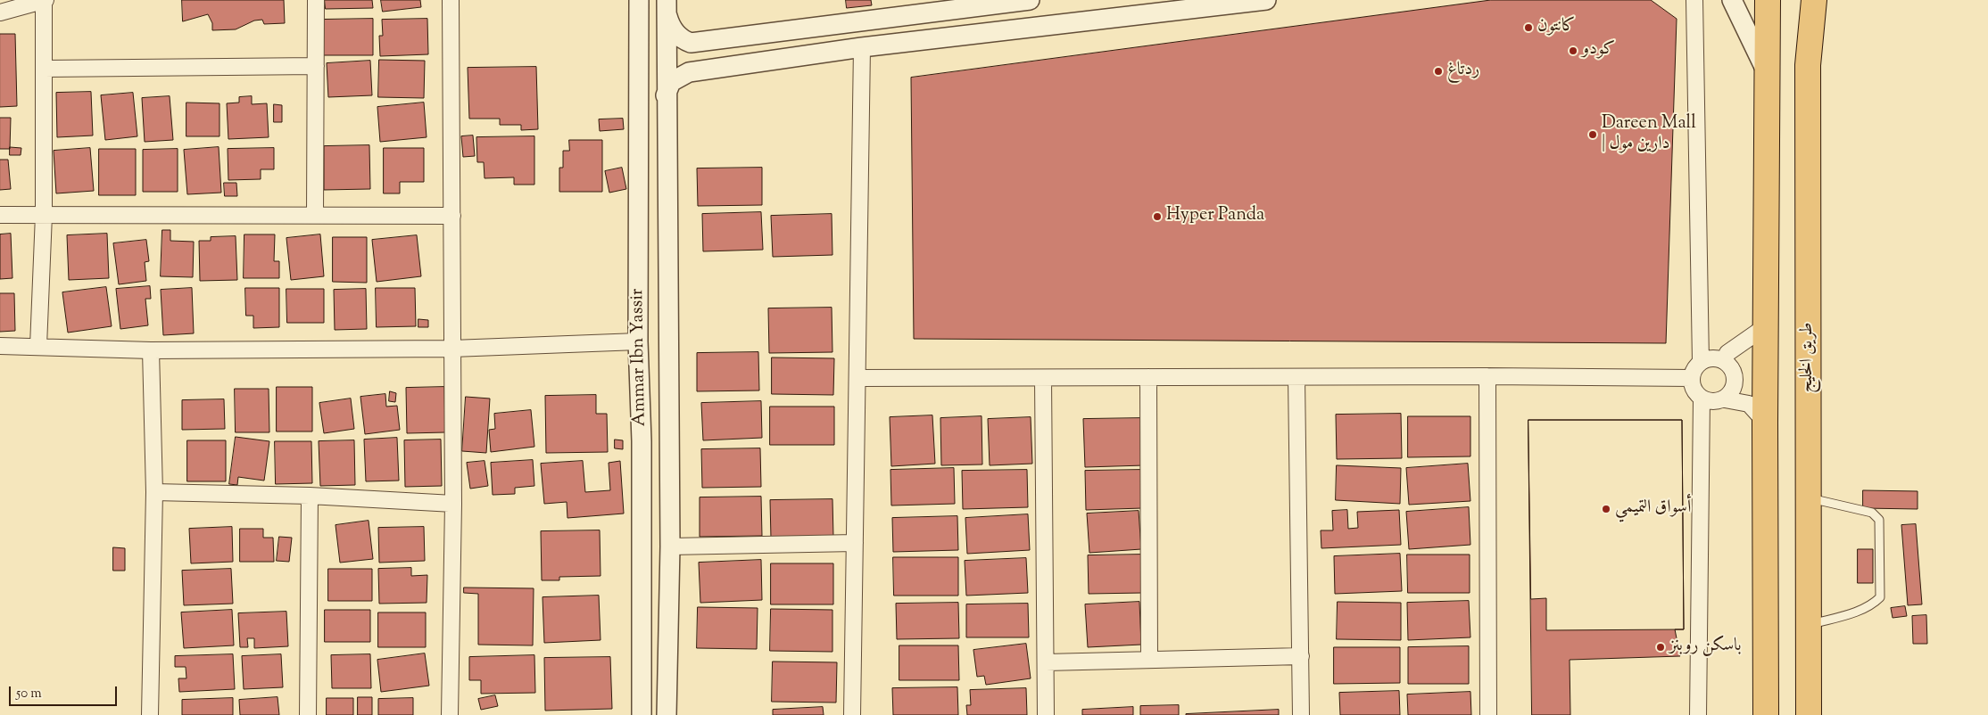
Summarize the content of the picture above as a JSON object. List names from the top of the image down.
{
  "streets": {
    "main road": ["طريق الخليج"],
    "street": ["Ammar Ibn Yassir"]
  },
  "places": [
    "كانتون",
    "كودو",
    "ردتاغ",
    "Dareen Mall | دارين مول",
    "Hyper Panda",
    "أسواق التميمي",
    "باسكن روبنز"
  ],
  "scale_bar": "50 m"
}
